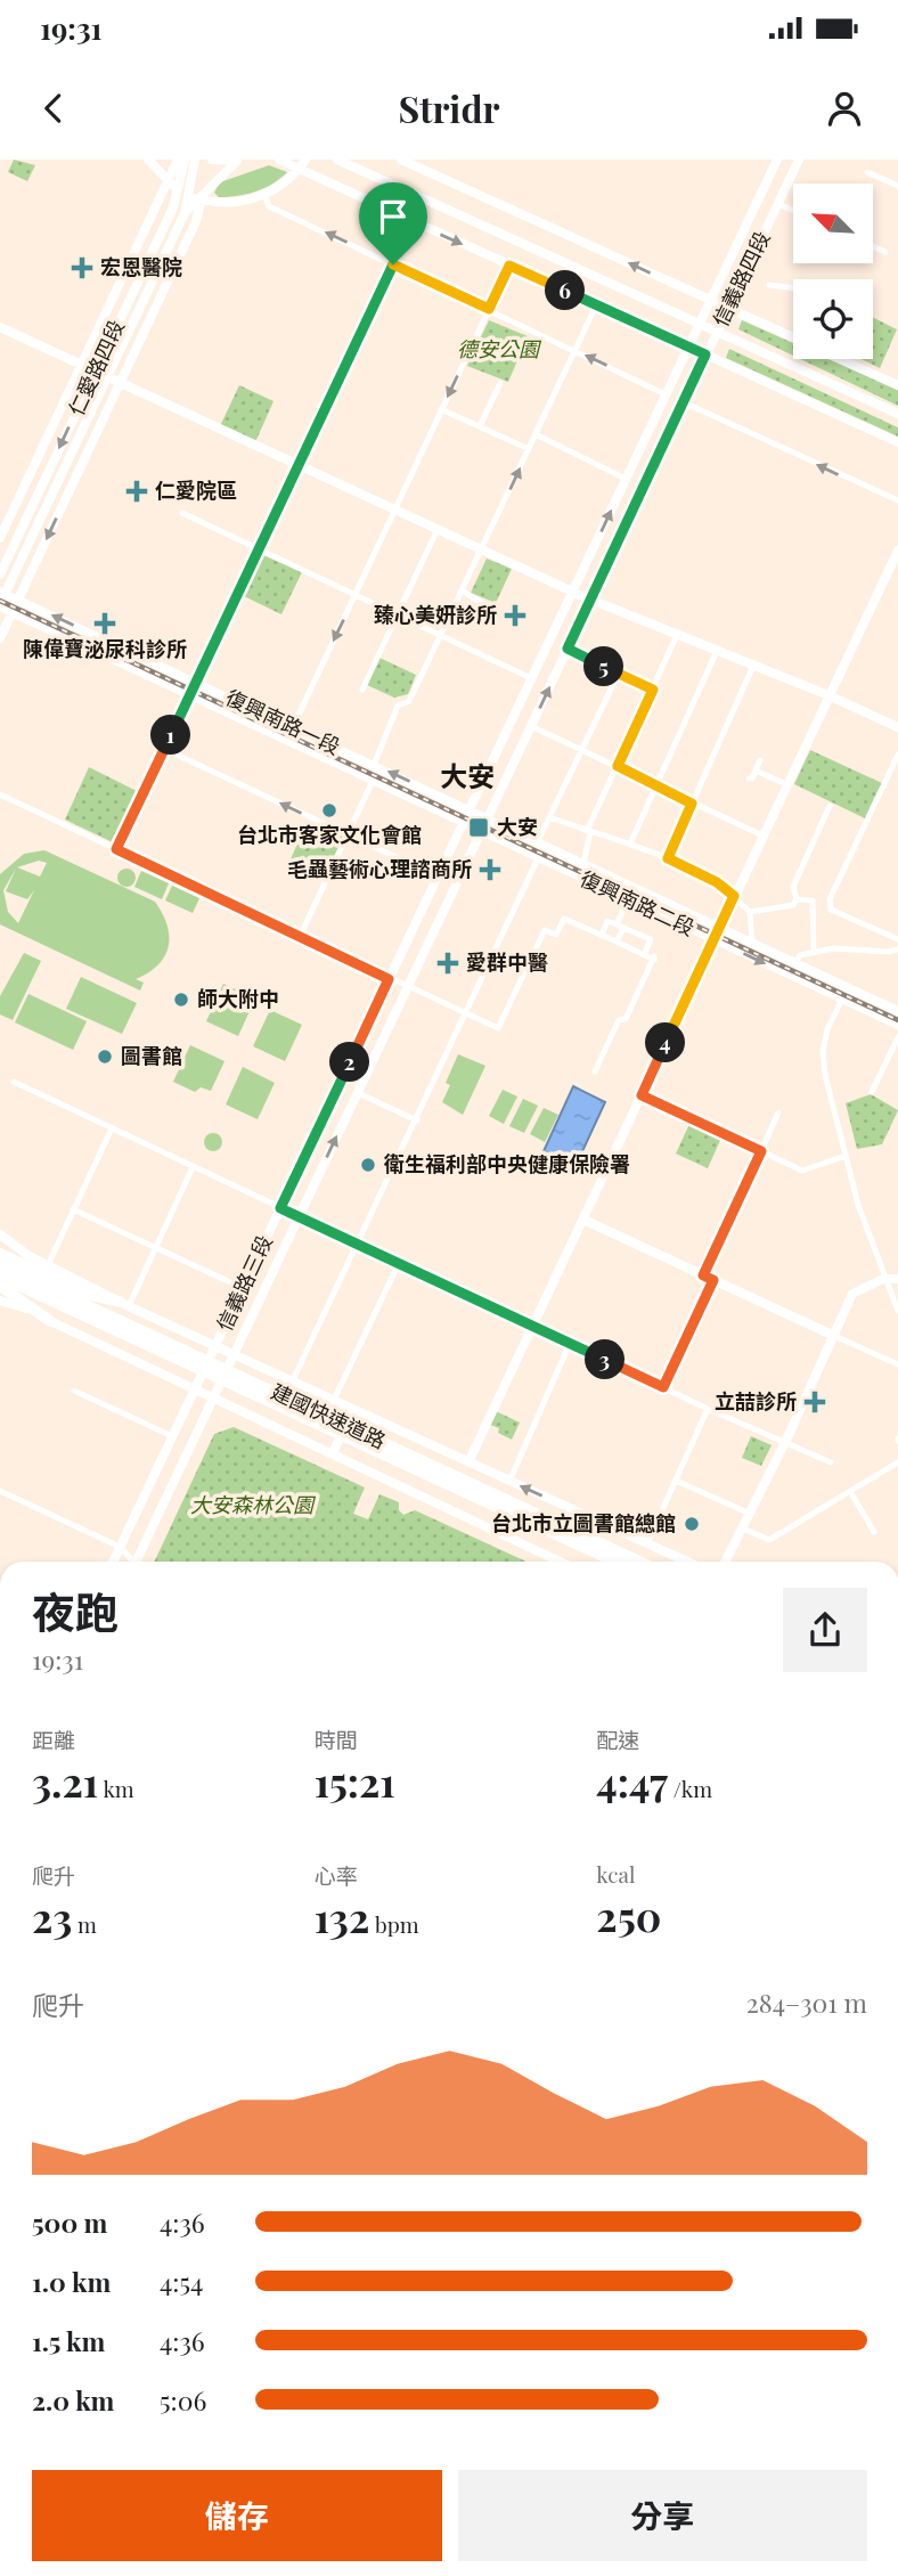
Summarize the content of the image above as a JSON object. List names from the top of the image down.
{
  "streets": {
    "highway": ["建國快速道路"],
    "main road": [
      "信義路四段",
      "仁愛路四段",
      "復興南路一段",
      "復興南路二段",
      "信義路三段"
    ]
  },
  "crossings": [
    ["信義路四段", "復興南路一段"],
    ["信義路四段", "復興南路二段"],
    ["信義路四段", "信義路三段"],
    ["仁愛路四段", "復興南路一段"],
    ["復興南路一段", "復興南路二段"],
    ["復興南路一段", "信義路三段"],
    ["復興南路二段", "信義路三段"]
  ],
  "districts": ["大安"],
  "parks": ["德安公園", "大安森林公園"],
  "places": {
    "health": [
      "宏恩醫院",
      "仁愛院區",
      "臻心美妍診所",
      "陳偉寶泌尿科診所",
      "毛蟲藝術心理諮商所",
      "愛群中醫",
      "立喆診所"
    ],
    "other": [
      "台北市客家文化會館",
      "師大附中",
      "圖書館",
      "衛生福利部中央健康保險署",
      "台北市立圖書館總館"
    ],
    "transit": ["大安"]
  },
  "north": "top left",
  "page": {
    "status": "19:31",
    "header": "Stridr",
    "pins": [
      "6",
      "5",
      "1",
      "4",
      "2",
      "3"
    ],
    "heading": ["夜跑", "19:31"],
    "stats": [
      ["距離", "3.21 km"],
      ["時間", "15:21"],
      ["配速", "4:47 /km"],
      ["爬升", "23 m"],
      ["心率", "132 bpm"],
      ["kcal", "250"]
    ],
    "chart": ["爬升", "284–301 m"],
    "list": [
      {
        "name": "500 m",
        "note": "4:36"
      },
      {
        "name": "1.0 km",
        "note": "4:54"
      },
      {
        "name": "1.5 km",
        "note": "4:36"
      },
      {
        "name": "2.0 km",
        "note": "5:06"
      }
    ],
    "buttons": ["儲存", "分享"]
  }
}
